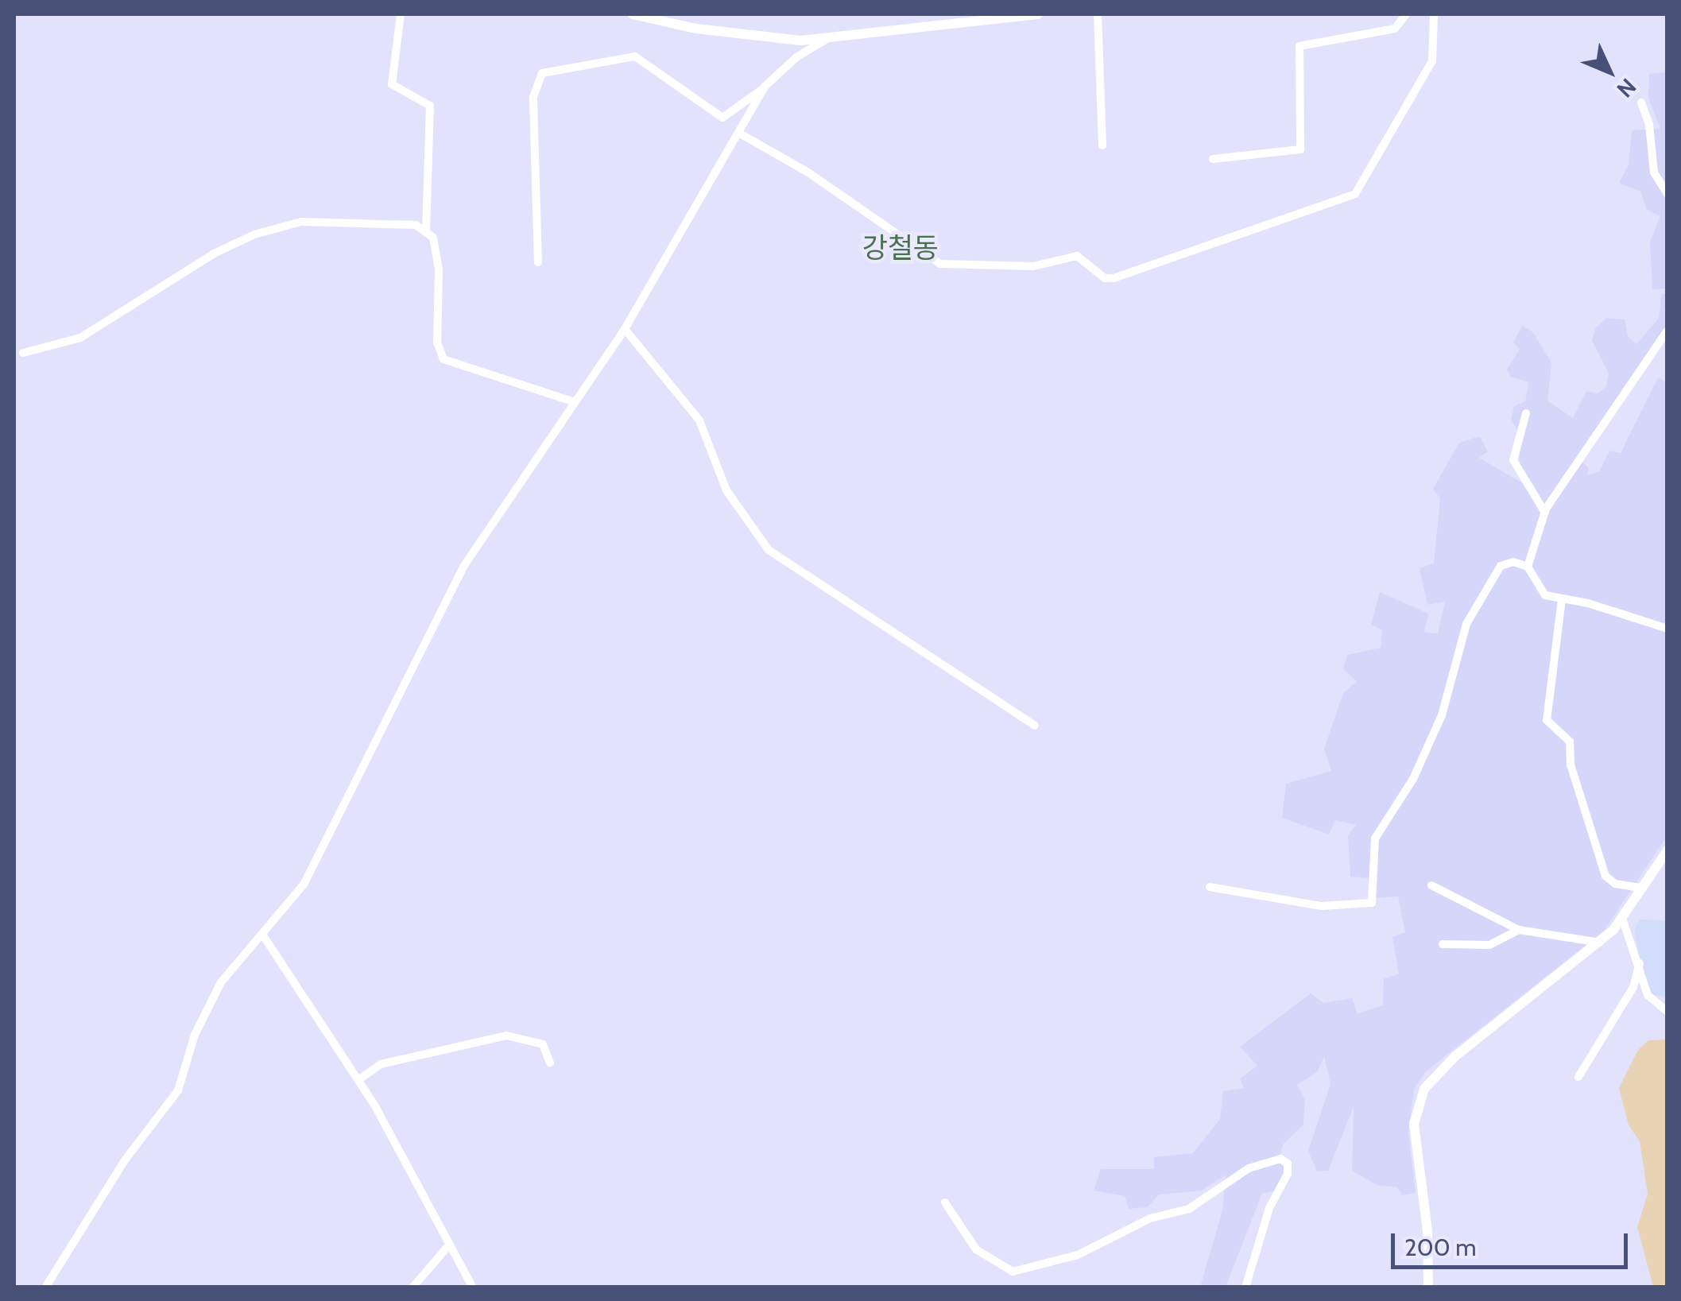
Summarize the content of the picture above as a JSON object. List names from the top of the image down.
{
  "districts": ["강철동"],
  "scale_bar": "200 m",
  "north": "bottom right"
}
